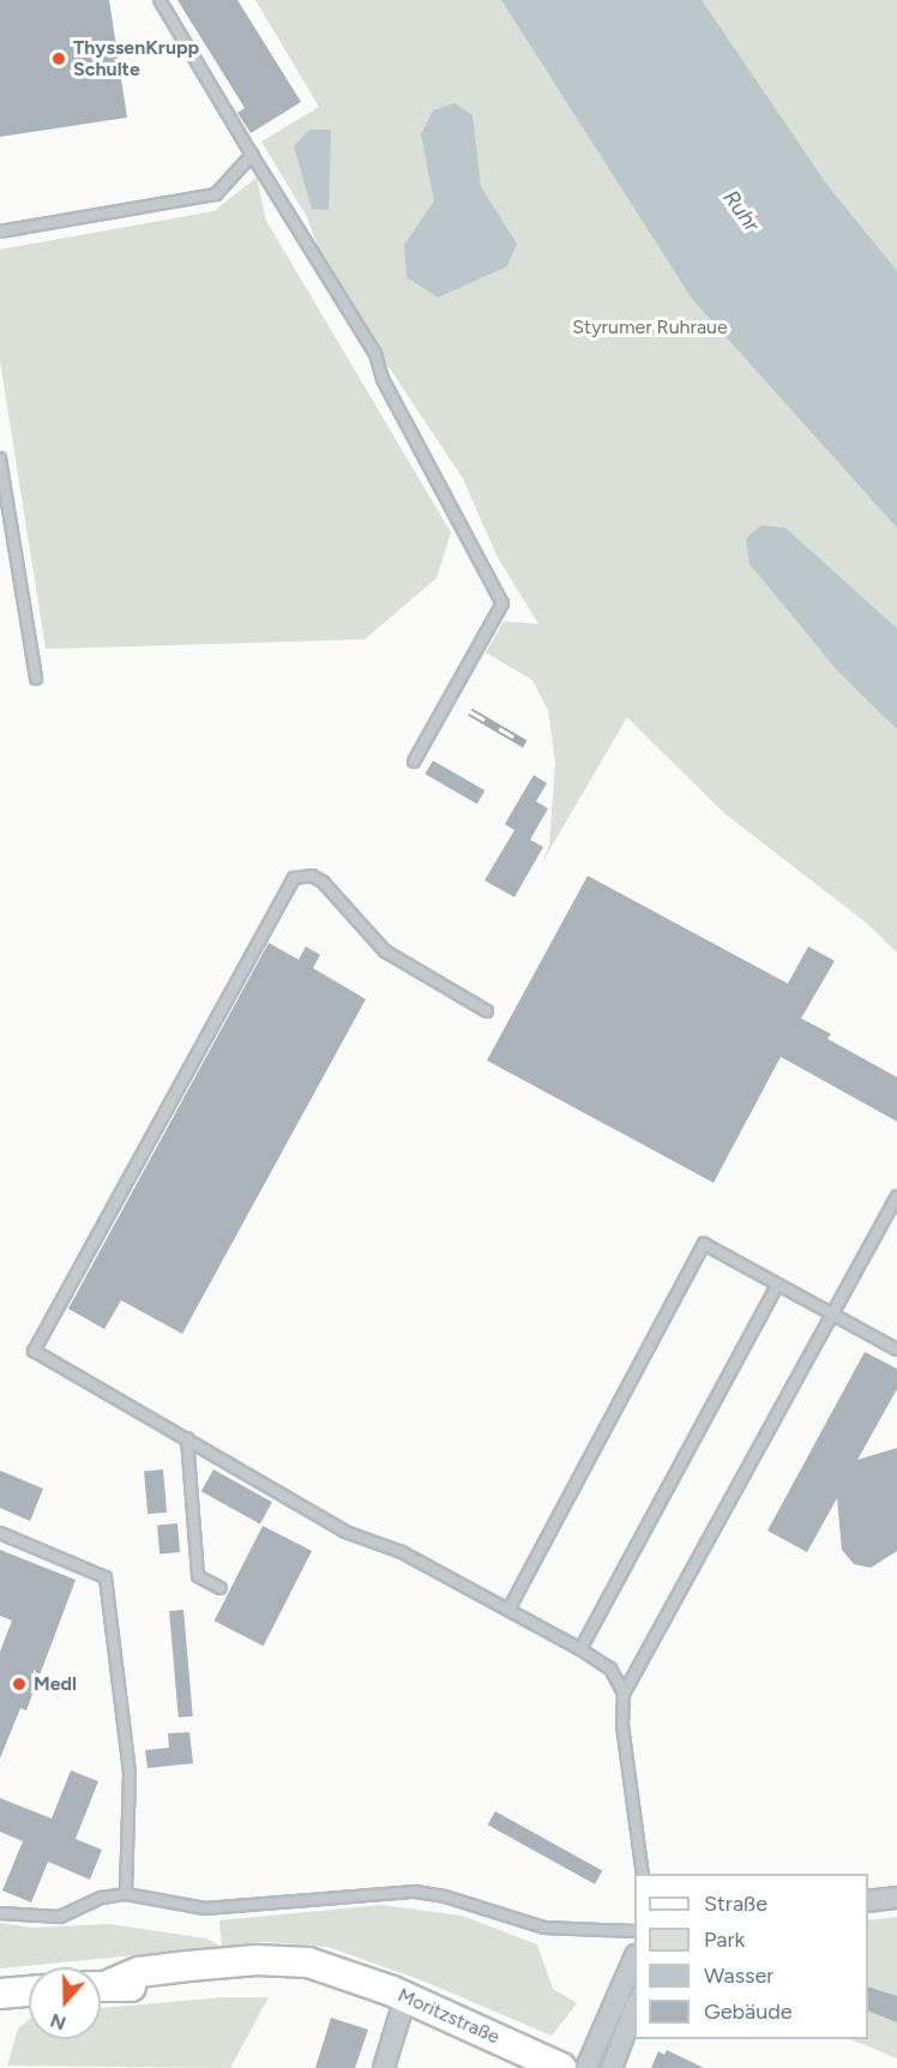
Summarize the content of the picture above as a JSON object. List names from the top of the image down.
{
  "streets": {
    "main road": ["Moritzstraße"]
  },
  "water": ["Ruhr"],
  "parks": ["Styrumer Ruhraue"],
  "places": ["ThyssenKrupp Schulte", "Medl"],
  "legend": [
    "Straße",
    "Park",
    "Wasser",
    "Gebäude"
  ],
  "north": "bottom"
}
